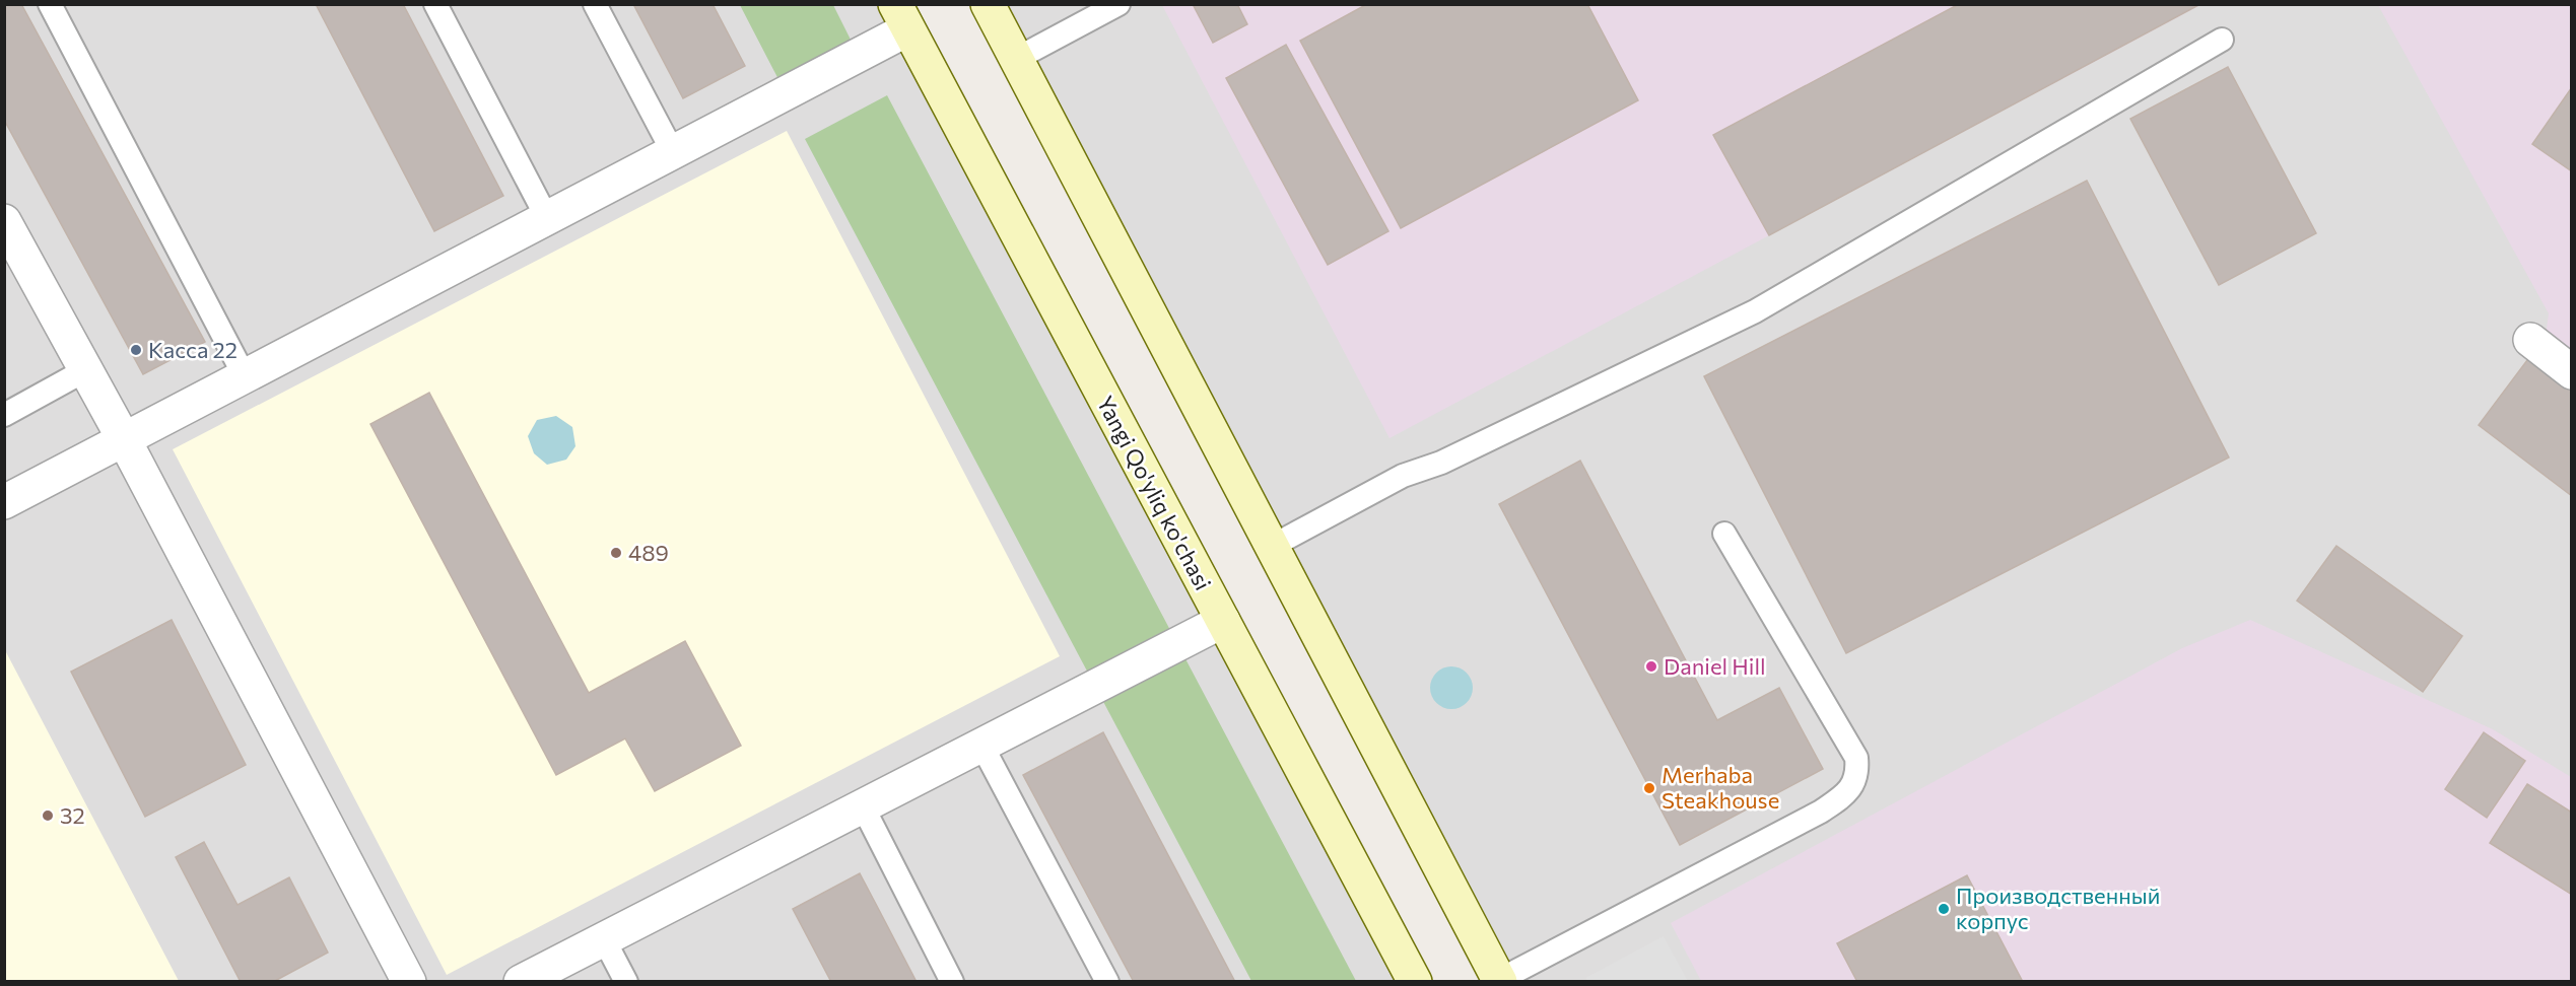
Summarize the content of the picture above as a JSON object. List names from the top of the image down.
{
  "streets": {
    "main road": ["Yangi Qo'yliq ko'chasi"]
  },
  "places": [
    "Касса 22",
    "489",
    "Daniel Hill",
    "Merhaba Steakhouse",
    "32",
    "Производственный корпус"
  ]
}
